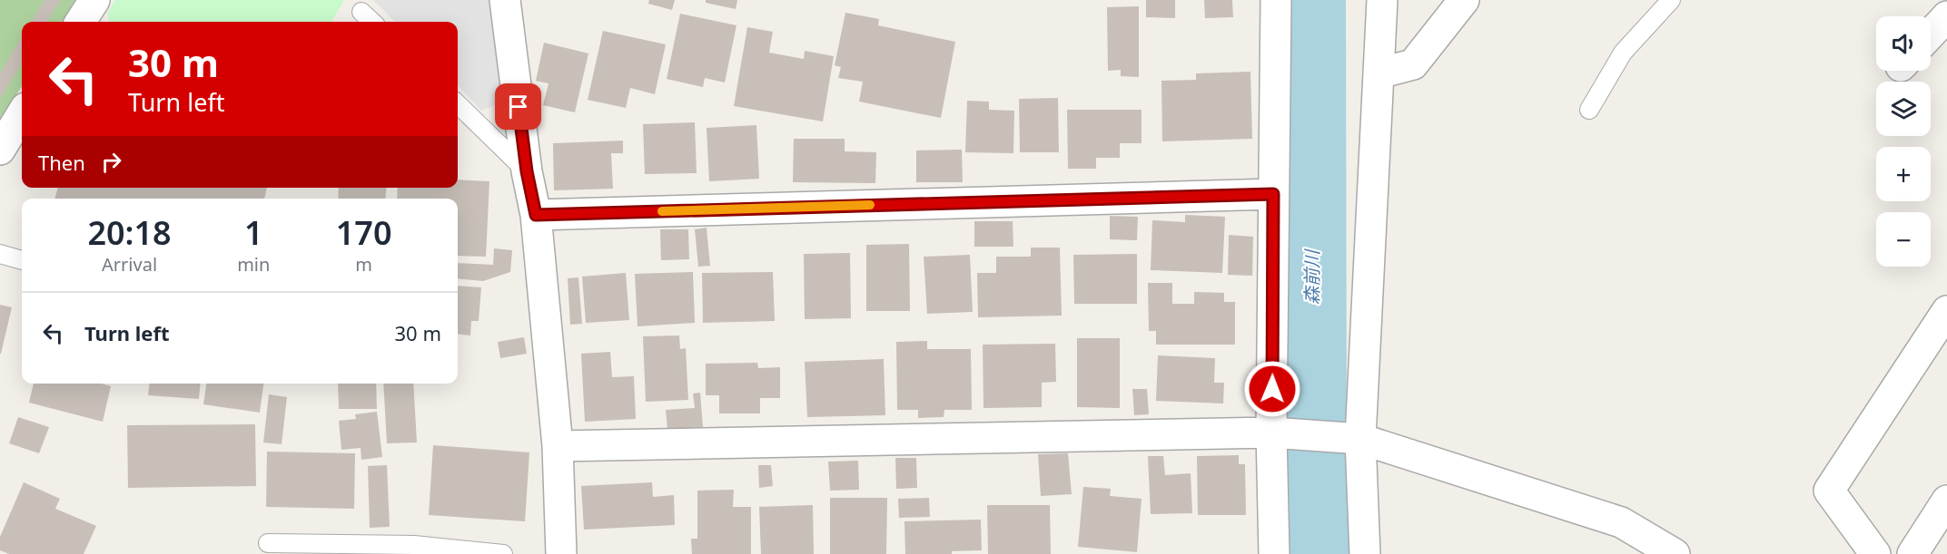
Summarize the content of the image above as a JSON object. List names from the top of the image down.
{
  "water": ["森前川"],
  "page": {
    "map_buttons": ["+", "−"],
    "turn": ["30 m", "Turn left"],
    "then": "Then",
    "eta": [
      "20:18",
      "Arrival",
      "1",
      "min",
      "170",
      "m"
    ],
    "list": [
      {
        "name": "Turn left",
        "value": "30 m"
      }
    ]
  }
}
